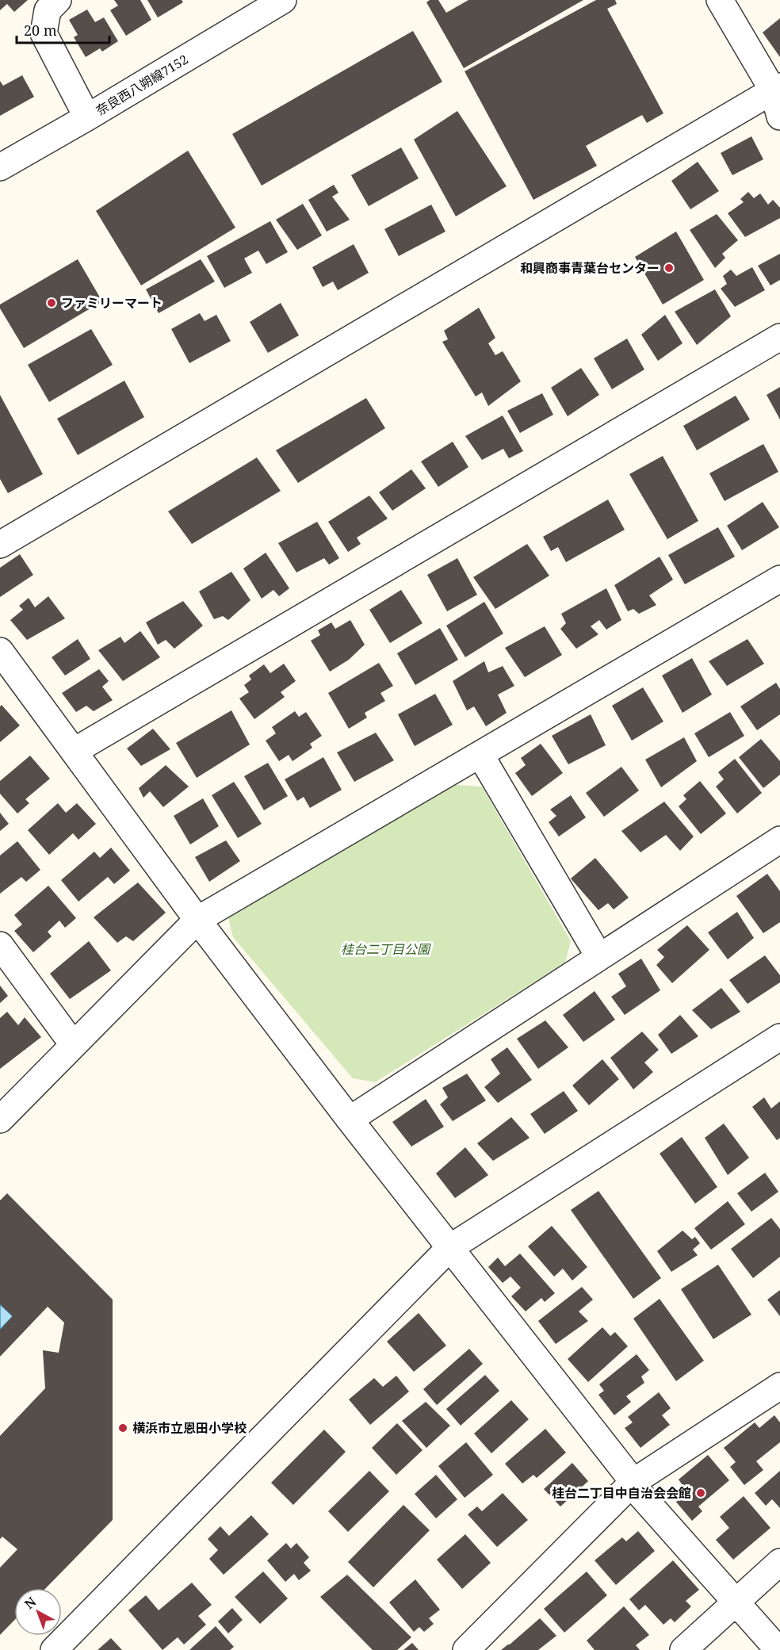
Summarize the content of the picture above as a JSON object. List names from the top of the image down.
{
  "streets": {
    "street": ["奈良西八朔線7152"]
  },
  "parks": ["桂台二丁目公園"],
  "places": [
    "和興商事青葉台センター",
    "ファミリーマート",
    "横浜市立恩田小学校",
    "桂台二丁目中自治会会館"
  ],
  "scale_bar": "20 m",
  "north": "top left"
}
